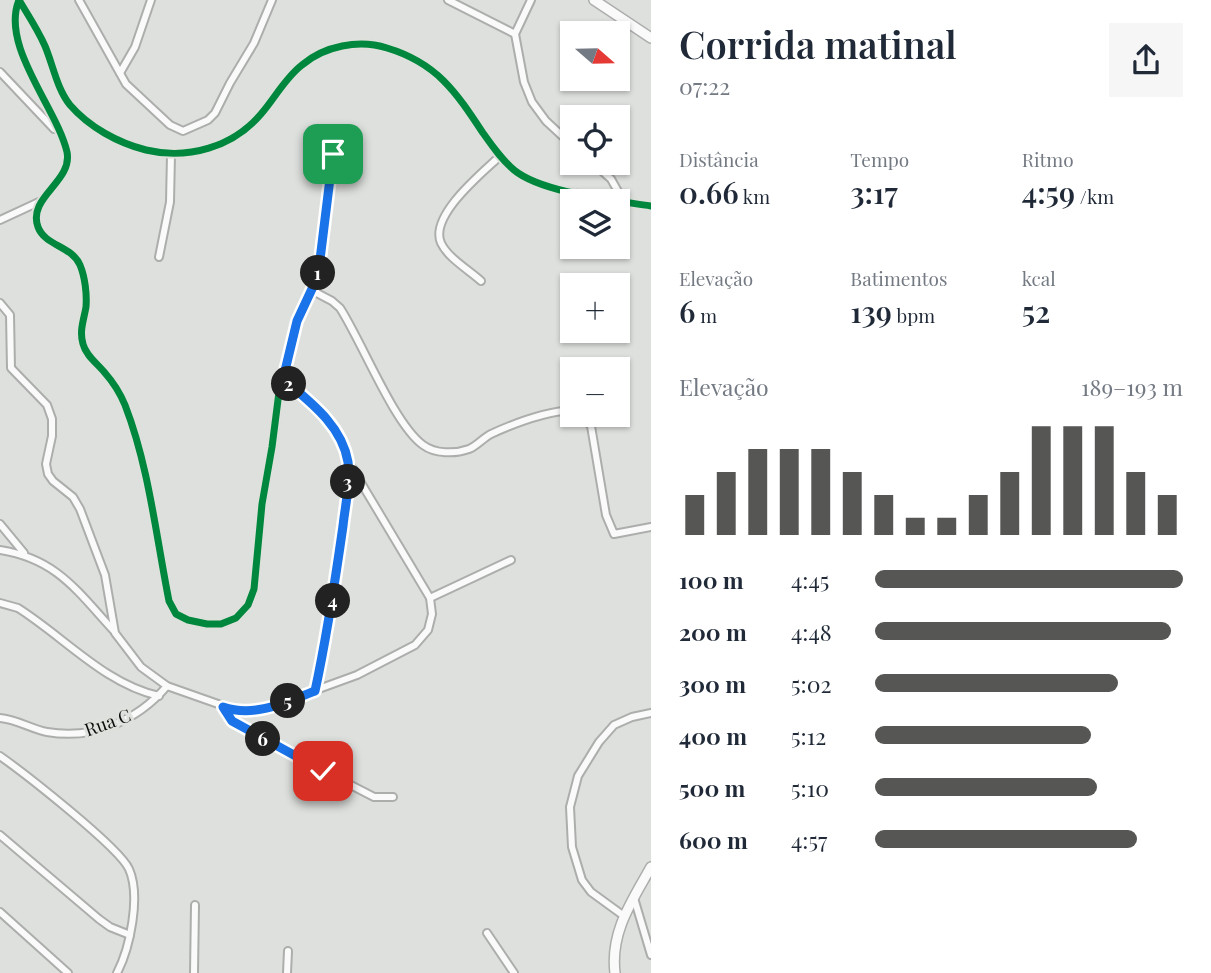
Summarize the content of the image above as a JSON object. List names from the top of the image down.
{
  "streets": {
    "street": ["Rua C"]
  },
  "north": "right",
  "page": {
    "heading": ["Corrida matinal", "07:22"],
    "map_buttons": ["+", "−"],
    "stats": [
      ["Distância", "0.66 km"],
      ["Tempo", "3:17"],
      ["Ritmo", "4:59 /km"],
      ["Elevação", "6 m"],
      ["Batimentos", "139 bpm"],
      ["kcal", "52"]
    ],
    "pins": [
      "1",
      "2",
      "3",
      "4",
      "5",
      "6"
    ],
    "chart": ["Elevação", "189–193 m"],
    "list": [
      {
        "name": "100 m",
        "note": "4:45"
      },
      {
        "name": "200 m",
        "note": "4:48"
      },
      {
        "name": "300 m",
        "note": "5:02"
      },
      {
        "name": "400 m",
        "note": "5:12"
      },
      {
        "name": "500 m",
        "note": "5:10"
      },
      {
        "name": "600 m",
        "note": "4:57"
      }
    ]
  }
}
